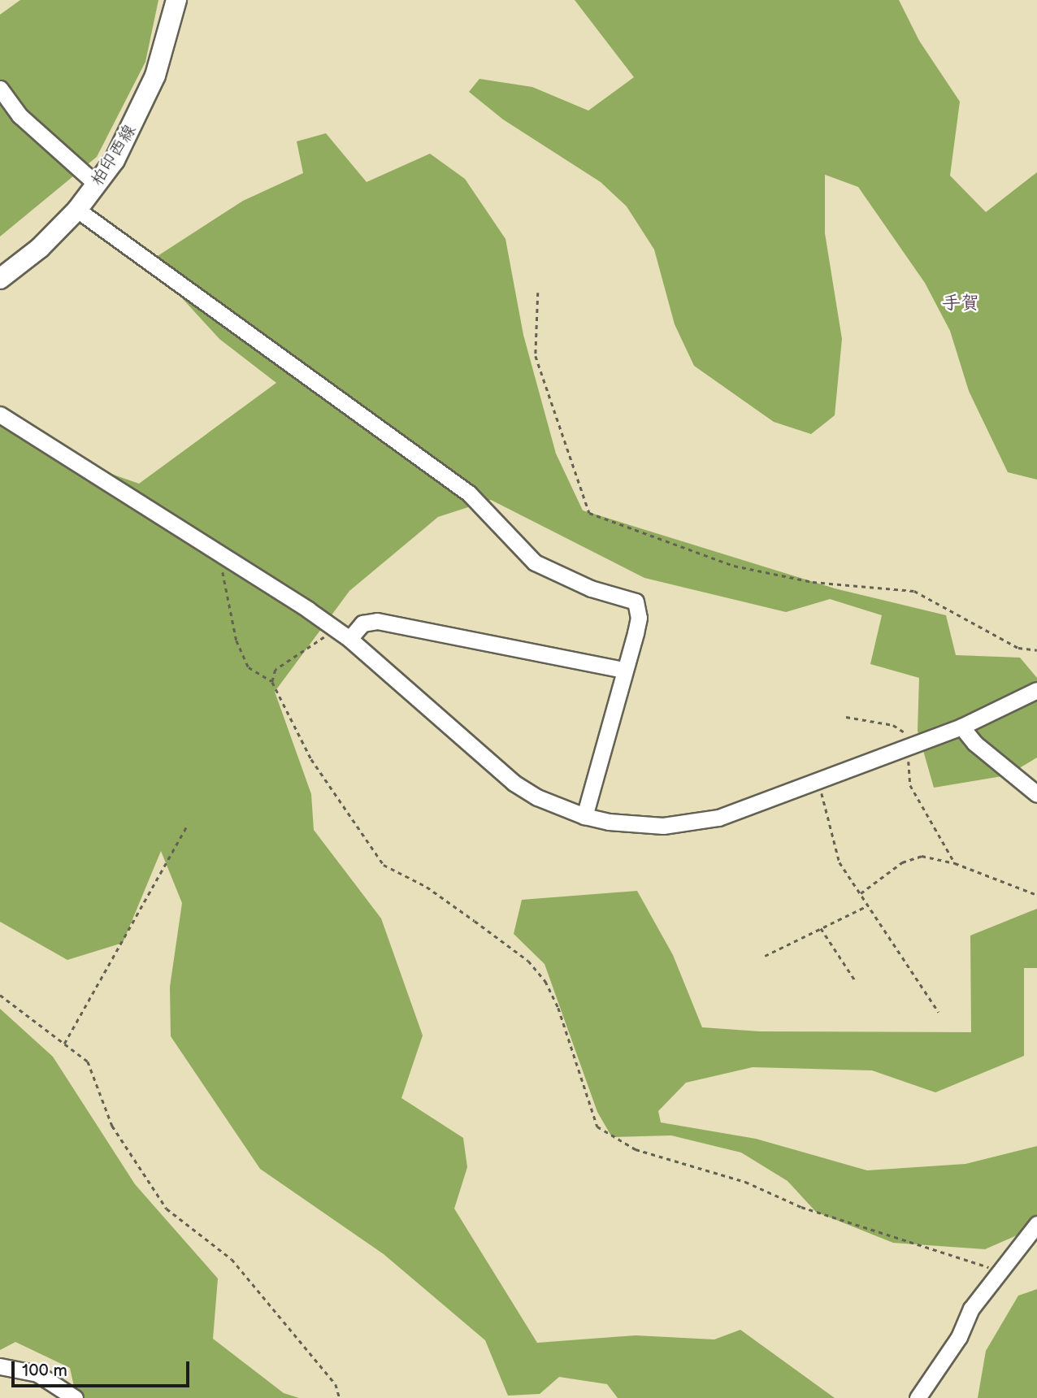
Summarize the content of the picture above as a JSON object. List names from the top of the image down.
{
  "streets": {
    "main road": ["柏印西線"]
  },
  "districts": ["手賀"],
  "scale_bar": "100 m"
}
